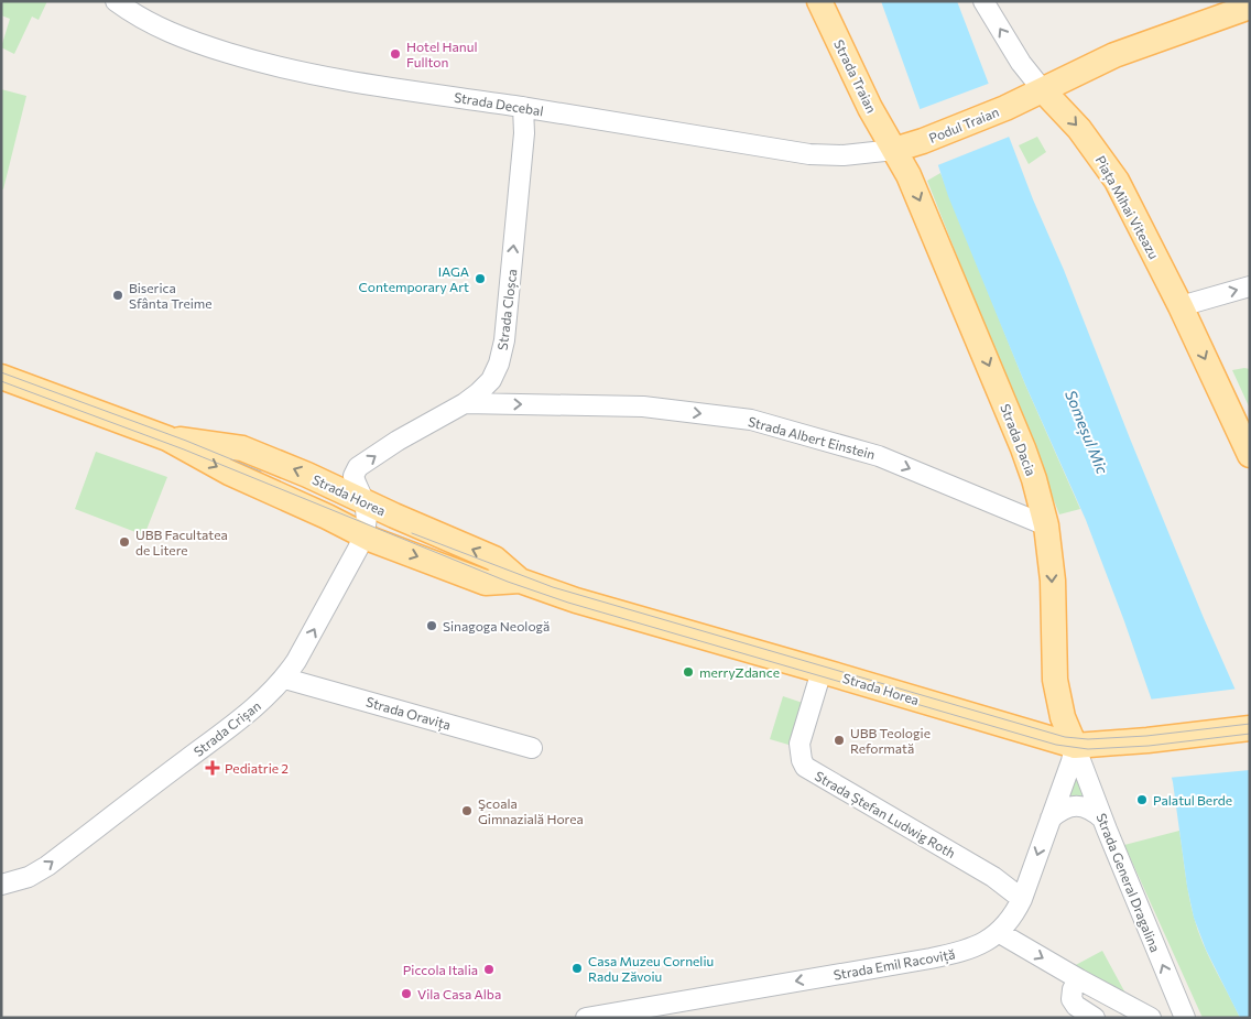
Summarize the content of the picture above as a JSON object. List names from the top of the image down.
{
  "streets": {
    "main road": [
      "Strada Traian",
      "Podul Traian",
      "Piața Mihai Viteazu",
      "Strada Dacia",
      "Strada Horea"
    ],
    "street": [
      "Strada Decebal",
      "Strada Cloșca",
      "Strada Albert Einstein",
      "Strada Oravița",
      "Strada Crișan",
      "Strada Ștefan Ludwig Roth",
      "Strada General Dragalina",
      "Strada Emil Racoviță"
    ]
  },
  "crossings": [
    ["Strada Traian", "Strada Decebal"],
    ["Strada Traian", "Podul Traian"],
    ["Strada Traian", "Strada Dacia"],
    ["Strada Decebal", "Podul Traian"],
    ["Strada Decebal", "Strada Cloșca"],
    ["Strada Decebal", "Strada Dacia"],
    ["Podul Traian", "Piața Mihai Viteazu"],
    ["Podul Traian", "Strada Dacia"],
    ["Strada Cloșca", "Strada Albert Einstein"],
    ["Strada Cloșca", "Strada Horea"],
    ["Strada Cloșca", "Strada Crișan"],
    ["Strada Albert Einstein", "Strada Dacia"],
    ["Strada Dacia", "Strada Horea"],
    ["Strada Dacia", "Strada General Dragalina"],
    ["Strada Dacia", "Strada Emil Racoviță"],
    ["Strada Horea", "Strada Crișan"],
    ["Strada Horea", "Strada Ștefan Ludwig Roth"],
    ["Strada Horea", "Strada General Dragalina"],
    ["Strada Horea", "Strada Emil Racoviță"],
    ["Strada Oravița", "Strada Crișan"],
    ["Strada Ștefan Ludwig Roth", "Strada Emil Racoviță"],
    ["Strada General Dragalina", "Strada Emil Racoviță"]
  ],
  "one_way": [
    "Piața Mihai Viteazu",
    "Strada Cloșca",
    "Strada Albert Einstein",
    "Strada Dacia",
    "Strada Crișan",
    "Strada General Dragalina",
    "Strada Emil Racoviță"
  ],
  "water": ["Someșul Mic"],
  "places": {
    "other": [
      "Hotel Hanul Fullton",
      "IAGA Contemporary Art",
      "Biserica Sfânta Treime",
      "UBB Facultatea de Litere",
      "Sinagoga Neologă",
      "merryZdance",
      "UBB Teologie Reformată",
      "Palatul Berde",
      "Şcoala Gimnazială Horea",
      "Casa Muzeu Corneliu Radu Zăvoiu",
      "Piccola Italia",
      "Vila Casa Alba"
    ],
    "health": ["Pediatrie 2"]
  }
}
